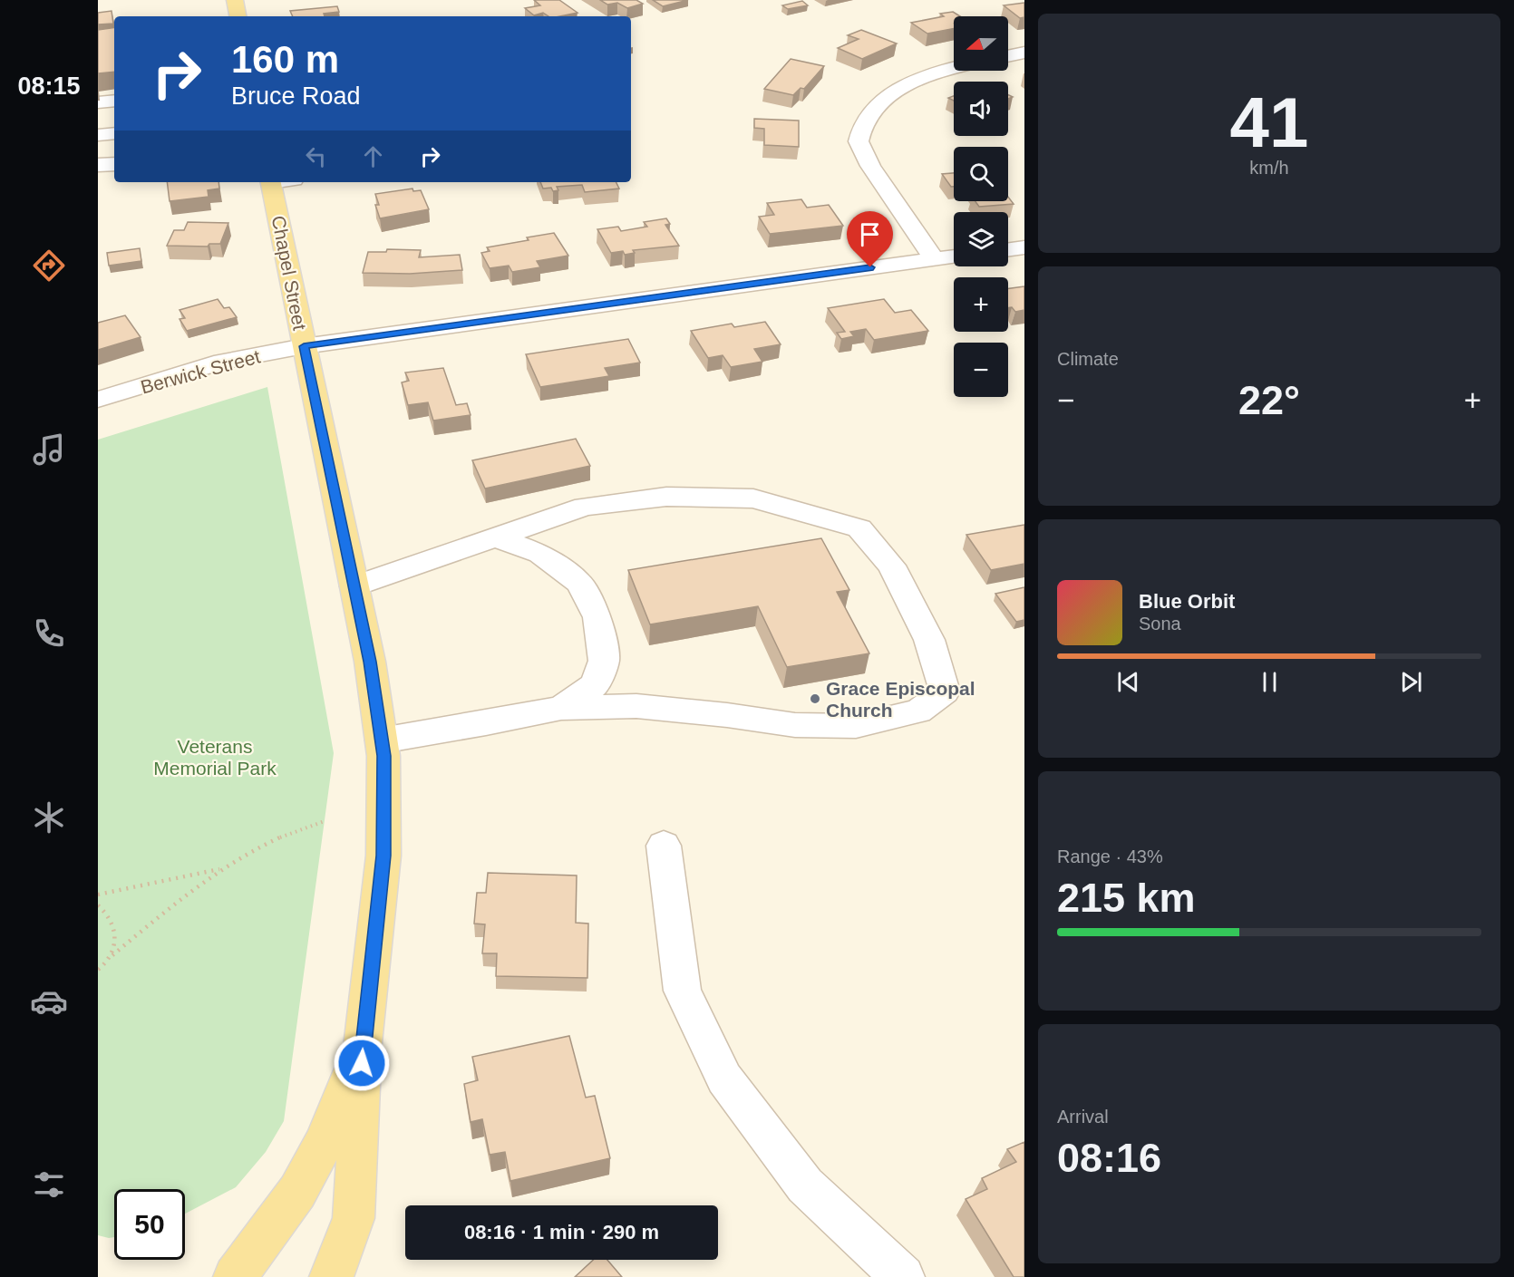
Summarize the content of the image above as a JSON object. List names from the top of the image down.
{
  "streets": {
    "main road": ["Chapel Street"],
    "street": ["Berwick Street"]
  },
  "crossings": [
    ["Chapel Street", "Berwick Street"]
  ],
  "parks": ["Veterans Memorial Park"],
  "places": ["Grace Episcopal Church"],
  "north": "left",
  "page": {
    "tabs": "08:15",
    "tile": [
      ["41", "km/h"],
      "Climate",
      ["Range · 43%", "215 km"],
      ["Arrival", "08:16"]
    ],
    "map_buttons": ["+", "−"],
    "turn": ["160 m", "Bruce Road"],
    "heat": ["−", "22°", "+"],
    "song": ["Blue Orbit", "Sona"],
    "limit": "50",
    "trip": "08:16 · 1 min · 290 m"
  }
}
